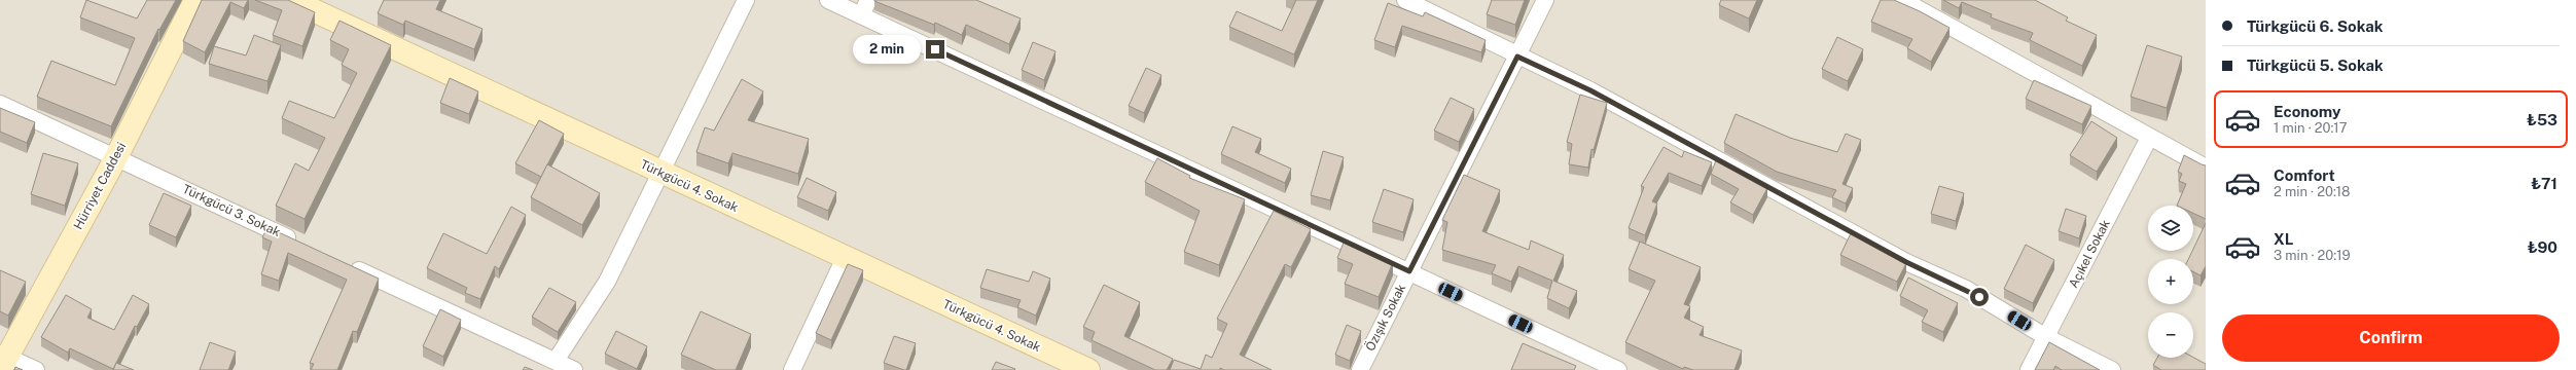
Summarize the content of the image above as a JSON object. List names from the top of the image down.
{
  "streets": {
    "main road": ["Hürriyet Caddesi", "Türkgücü 4. Sokak"],
    "street": ["Türkgücü 3. Sokak", "Açıkel Sokak", "Özışık Sokak"]
  },
  "crossings": [
    ["Hürriyet Caddesi", "Türkgücü 3. Sokak"]
  ],
  "page": {
    "banner": ["Türkgücü 6. Sokak", "Türkgücü 5. Sokak"],
    "bubble": "2 min",
    "list": [
      {
        "name": "Economy",
        "note": "1 min · 20:17",
        "value": "₺53"
      },
      {
        "name": "Comfort",
        "note": "2 min · 20:18",
        "value": "₺71"
      },
      {
        "name": "XL",
        "note": "3 min · 20:19",
        "value": "₺90"
      }
    ],
    "map_buttons": ["+", "−"],
    "buttons": "Confirm"
  }
}
